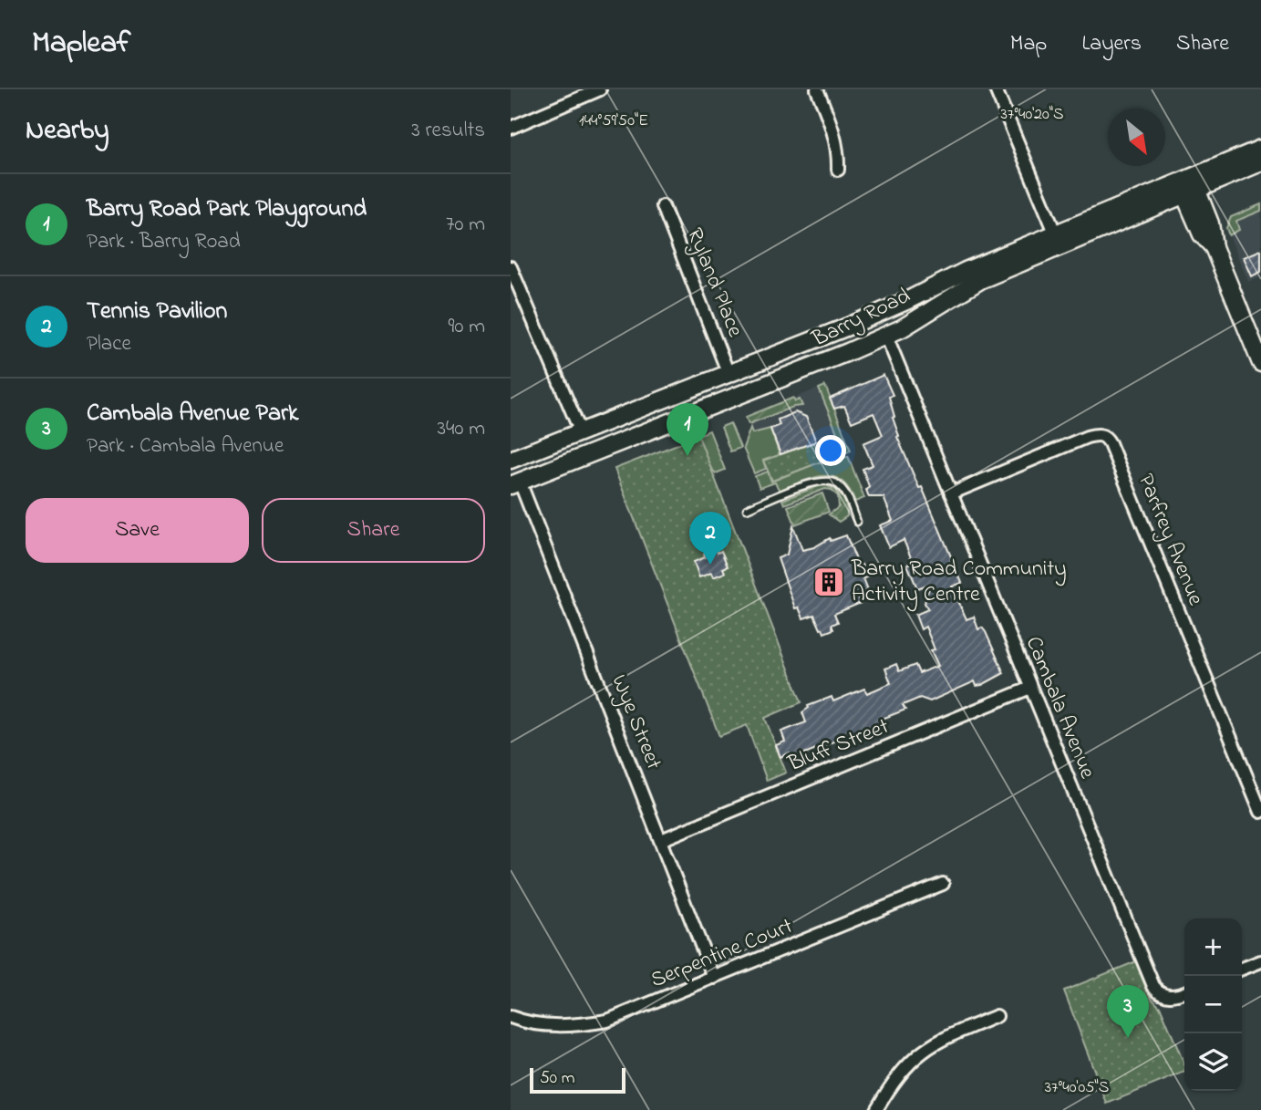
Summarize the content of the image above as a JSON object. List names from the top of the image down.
{
  "streets": {
    "street": [
      "Ryland Place",
      "Barry Road",
      "Parfrey Avenue",
      "Cambala Avenue",
      "Wye Street",
      "Bluff Street",
      "Serpentine Court"
    ]
  },
  "crossings": [
    ["Ryland Place", "Barry Road"],
    ["Barry Road", "Cambala Avenue"],
    ["Barry Road", "Wye Street"],
    ["Parfrey Avenue", "Cambala Avenue"],
    ["Cambala Avenue", "Bluff Street"],
    ["Wye Street", "Bluff Street"],
    ["Wye Street", "Serpentine Court"]
  ],
  "places": {
    "building": ["Barry Road Community Activity Centre"]
  },
  "scale_bar": "50 m",
  "north": "bottom right",
  "page": {
    "header": "Mapleaf",
    "nav": ["Map", "Layers", "Share"],
    "heading": ["Nearby", "3 results"],
    "list": [
      {
        "mark": "1",
        "name": "Barry Road Park Playground",
        "note": "Park · Barry Road",
        "value": "70 m"
      },
      {
        "mark": "2",
        "name": "Tennis Pavilion",
        "note": "Place",
        "value": "90 m"
      },
      {
        "mark": "3",
        "name": "Cambala Avenue Park",
        "note": "Park · Cambala Avenue",
        "value": "340 m"
      }
    ],
    "pins": ["1", "2", "3"],
    "buttons": ["Save", "Share"],
    "map_buttons": ["+", "−"],
    "scale": "50 m"
  },
  "coordinates": ["37°40'20\"S", "144°59'50\"E", "37°40'05\"S"]
}
